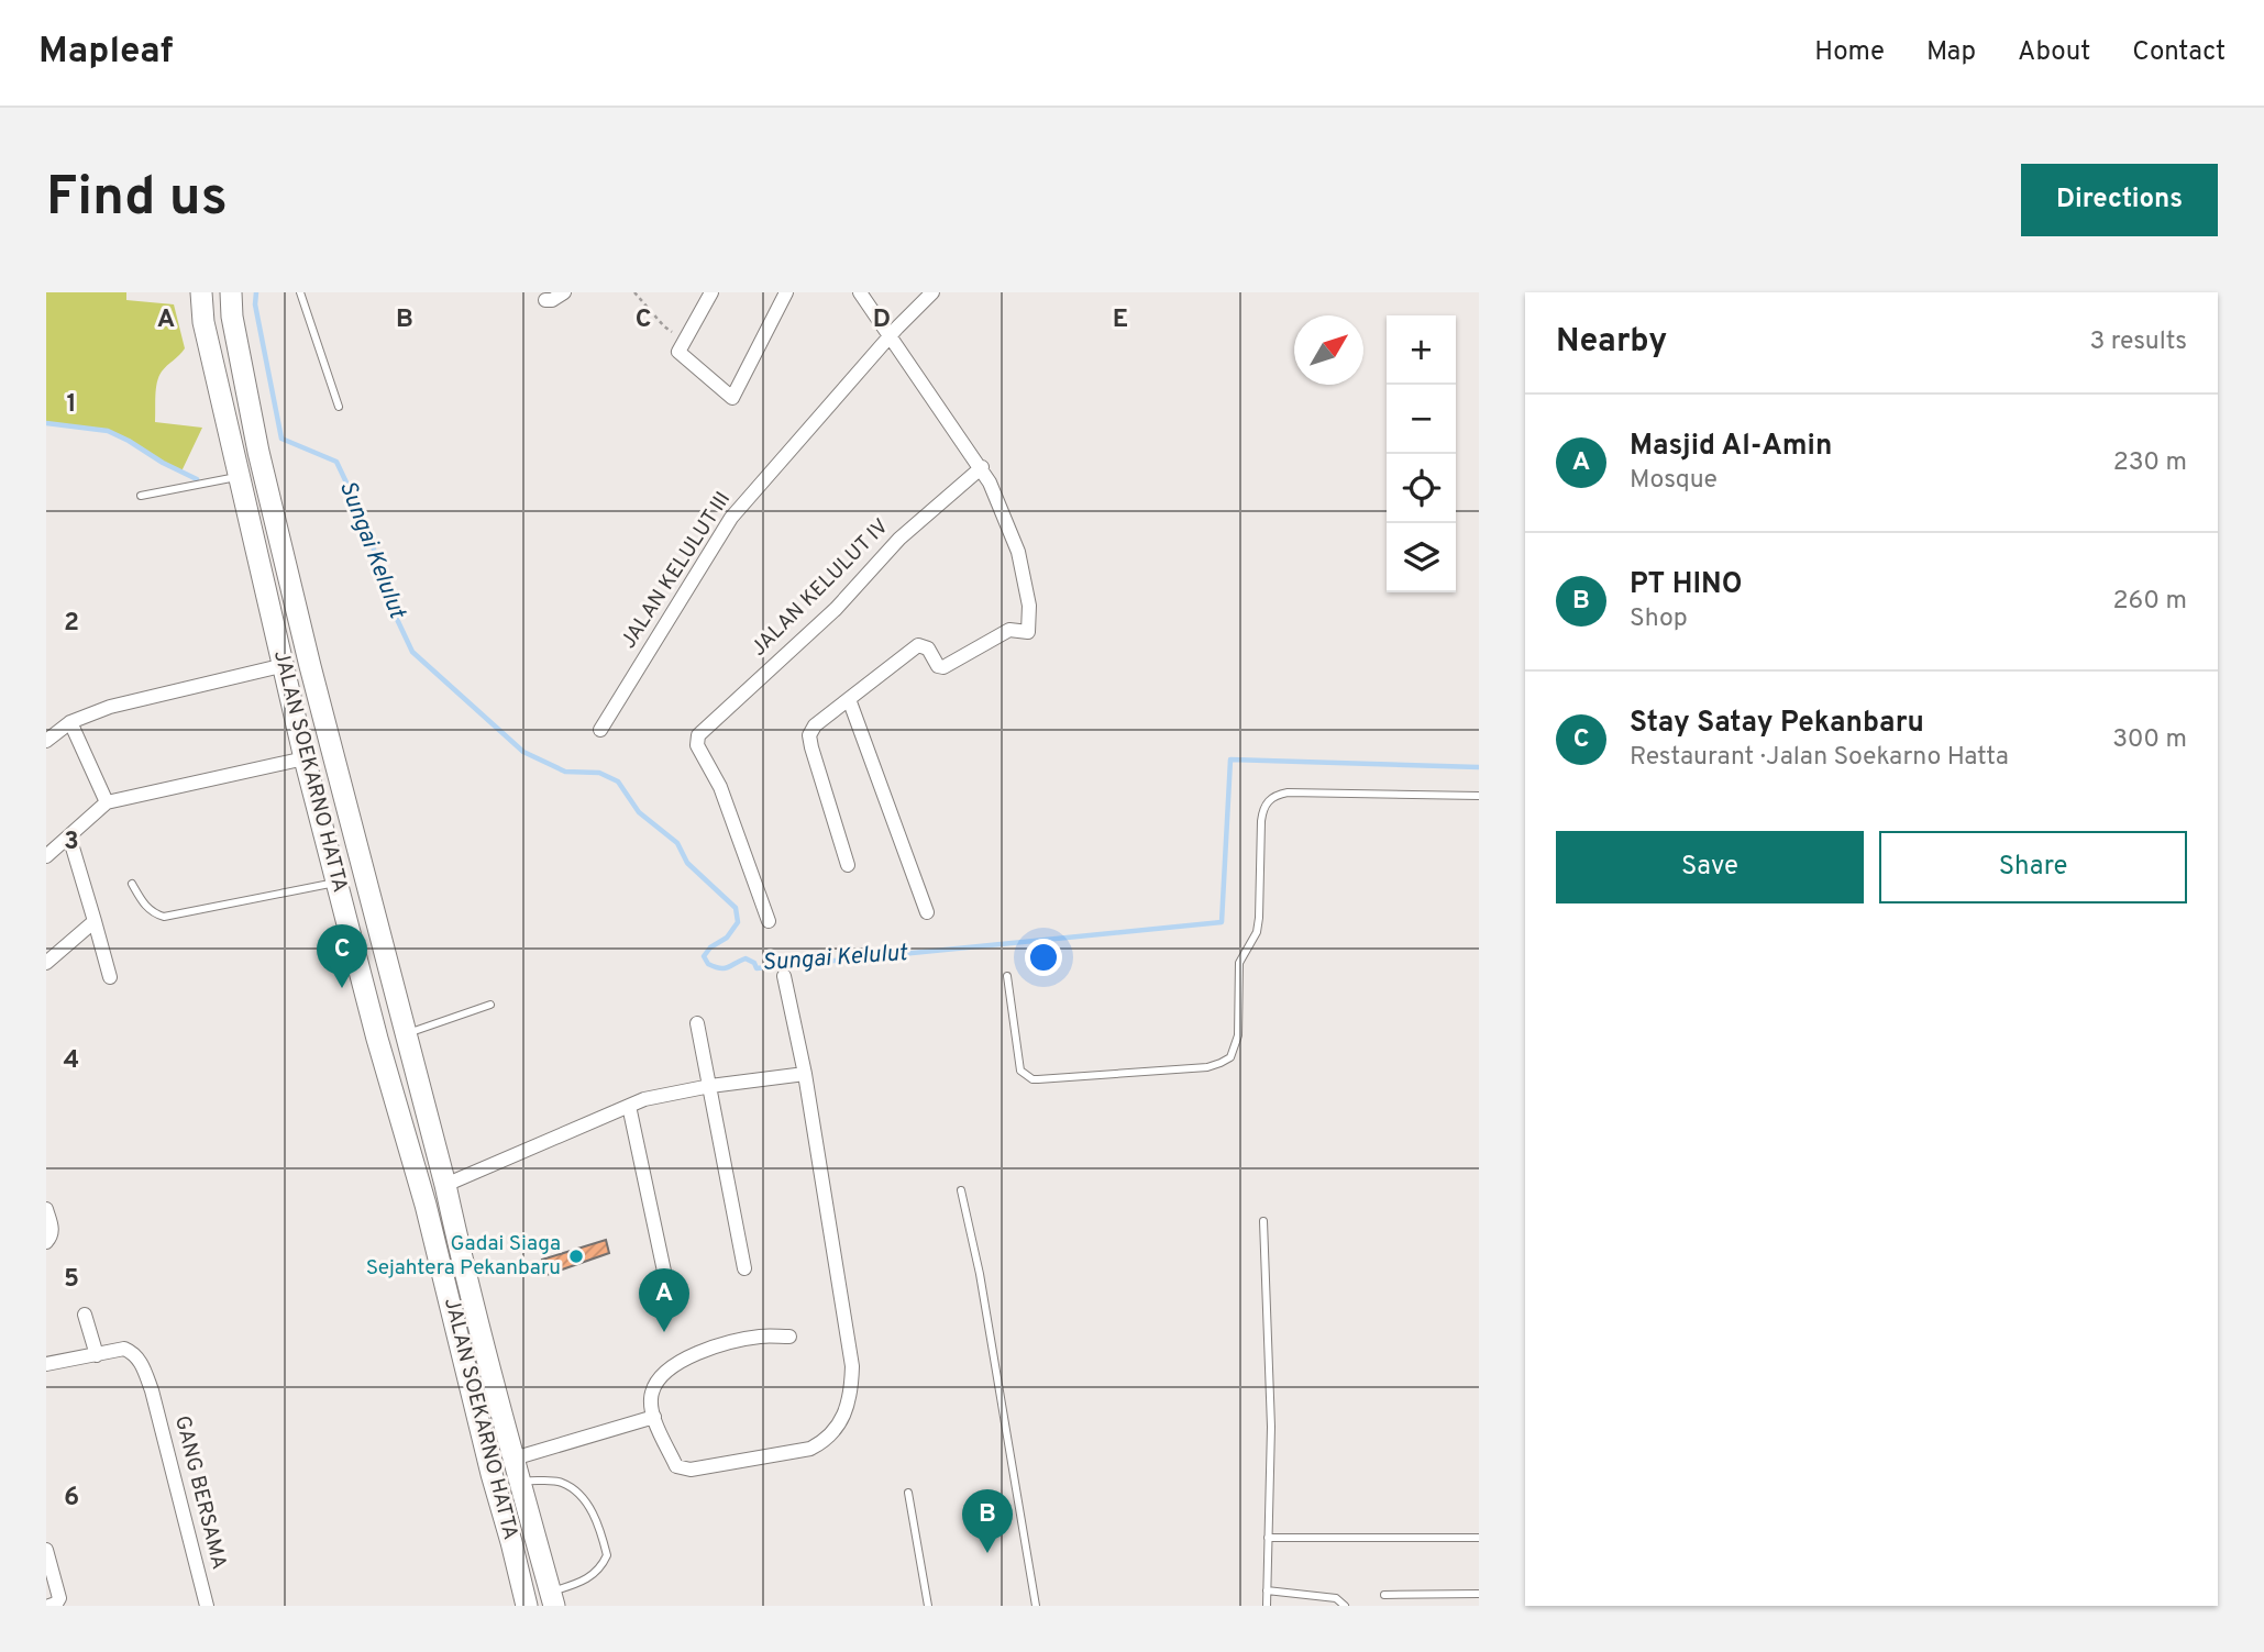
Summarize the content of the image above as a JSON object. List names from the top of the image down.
{
  "streets": {
    "main road": ["JALAN SOEKARNO HATTA"],
    "street": ["JALAN KELULUT III", "JALAN KELULUT IV", "GANG BERSAMA"]
  },
  "water": ["Sungai Kelulut"],
  "places": ["Gadai Siaga Sejahtera Pekanbaru"],
  "north": "top right",
  "page": {
    "header": "Mapleaf",
    "nav": [
      "Home",
      "Map",
      "About",
      "Contact"
    ],
    "buttons": [
      "Directions",
      ["Save", "Share"]
    ],
    "title": "Find us",
    "heading": ["Nearby", "3 results"],
    "map_buttons": ["+", "−"],
    "list": [
      {
        "mark": "A",
        "name": "Masjid Al-Amin",
        "note": "Mosque",
        "value": "230 m"
      },
      {
        "mark": "B",
        "name": "PT HINO",
        "note": "Shop",
        "value": "260 m"
      },
      {
        "mark": "C",
        "name": "Stay Satay Pekanbaru",
        "note": "Restaurant · Jalan Soekarno Hatta",
        "value": "300 m"
      }
    ],
    "pins": ["C", "A", "B"]
  },
  "grid": {
    "columns": [
      "A",
      "B",
      "C",
      "D",
      "E"
    ],
    "rows": [
      "1",
      "2",
      "3",
      "4",
      "5",
      "6"
    ]
  }
}
